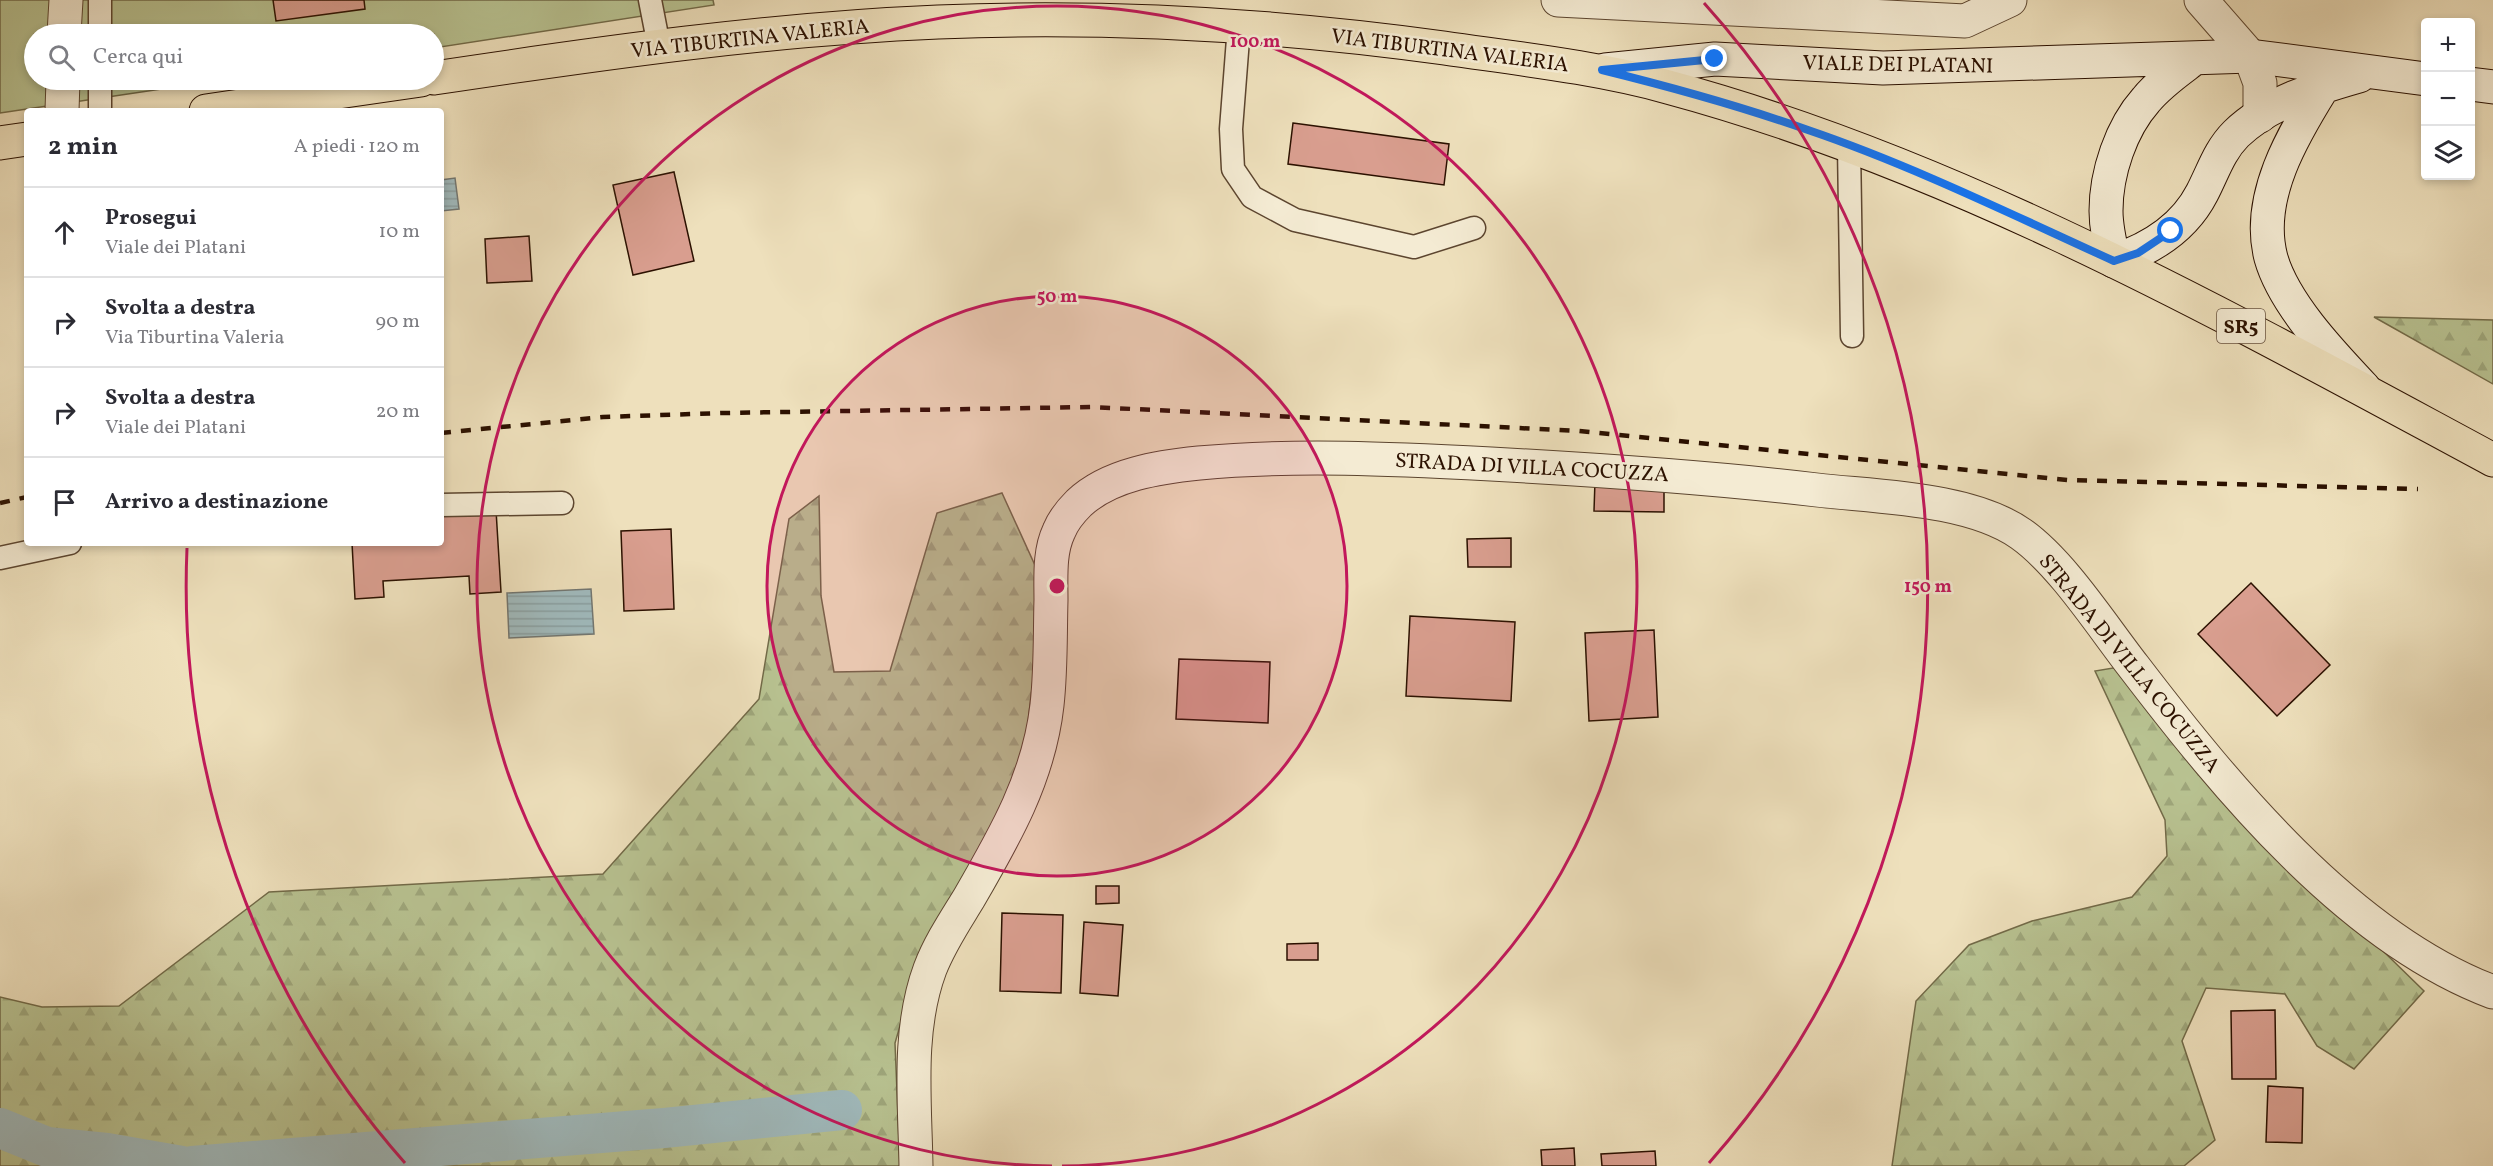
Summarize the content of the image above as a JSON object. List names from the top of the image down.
{
  "streets": {
    "main road": ["VIA TIBURTINA VALERIA", "SR5"],
    "street": ["VIALE DEI PLATANI", "STRADA DI VILLA COCUZZA"]
  },
  "crossings": [
    ["VIA TIBURTINA VALERIA", "VIALE DEI PLATANI"]
  ],
  "page": {
    "map_buttons": ["+", "−"],
    "search": "Cerca qui",
    "heading": ["2 min", "A piedi · 120 m"],
    "list": [
      ["Prosegui", "Viale dei Platani", "10 m"],
      ["Svolta a destra", "Via Tiburtina Valeria", "90 m"],
      ["Svolta a destra", "Viale dei Platani", "20 m"],
      "Arrivo a destinazione"
    ]
  },
  "rings": ["100 m", "50 m", "150 m"]
}
